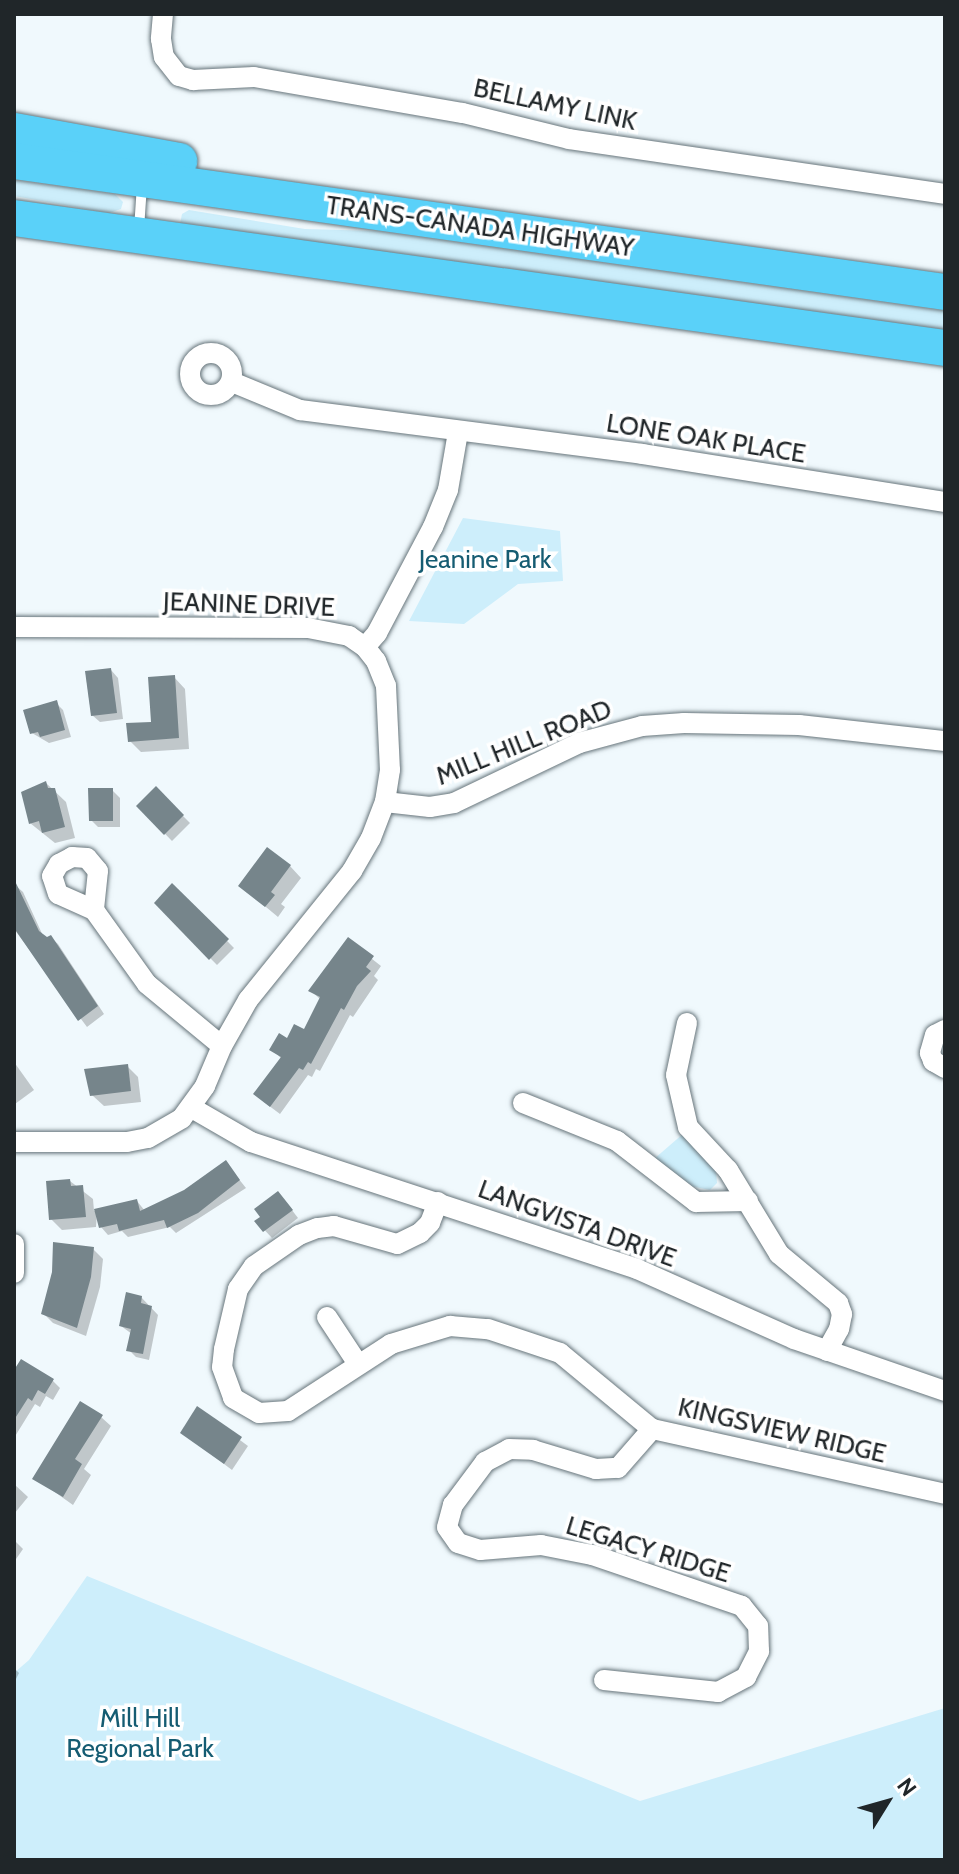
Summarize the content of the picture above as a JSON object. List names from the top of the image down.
{
  "streets": {
    "highway": ["TRANS-CANADA HIGHWAY"],
    "street": [
      "BELLAMY LINK",
      "LONE OAK PLACE",
      "JEANINE DRIVE",
      "MILL HILL ROAD",
      "LANGVISTA DRIVE",
      "KINGSVIEW RIDGE",
      "LEGACY RIDGE"
    ]
  },
  "crossings": [
    ["JEANINE DRIVE", "MILL HILL ROAD"],
    ["LANGVISTA DRIVE", "KINGSVIEW RIDGE"],
    ["KINGSVIEW RIDGE", "LEGACY RIDGE"]
  ],
  "parks": ["Jeanine Park", "Mill Hill Regional Park"],
  "north": "top right"
}
